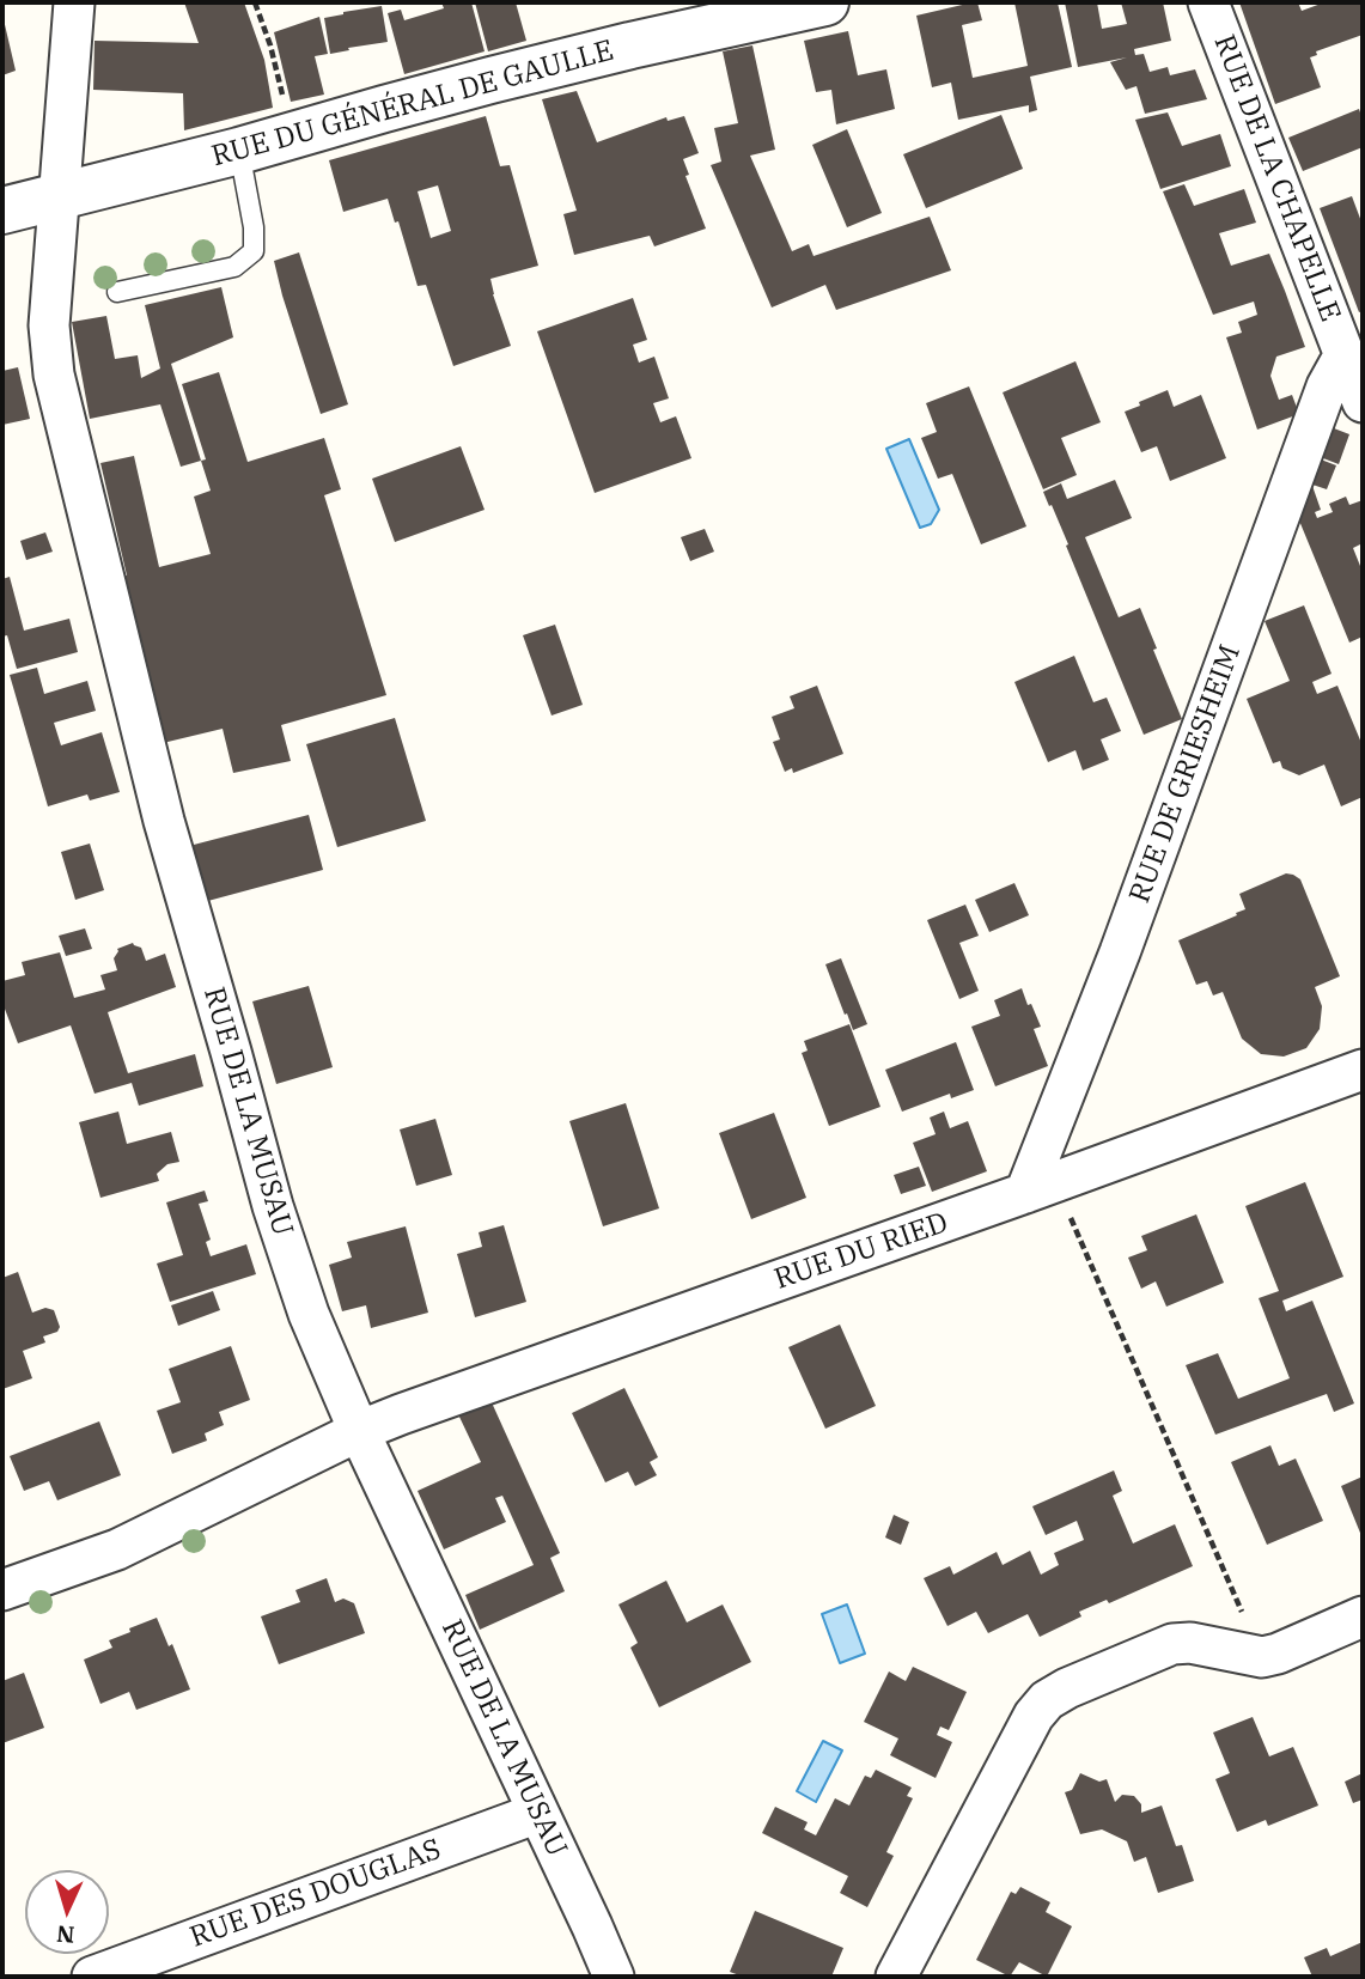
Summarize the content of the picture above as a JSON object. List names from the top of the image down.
{
  "streets": {
    "street": [
      "RUE DU GÉNÉRAL DE GAULLE",
      "RUE DE LA CHAPELLE",
      "RUE DE GRIESHEIM",
      "RUE DE LA MUSAU",
      "RUE DU RIED",
      "RUE DES DOUGLAS"
    ]
  },
  "crossings": [
    ["RUE DU GÉNÉRAL DE GAULLE", "RUE DE LA MUSAU"],
    ["RUE DE LA CHAPELLE", "RUE DE GRIESHEIM"],
    ["RUE DE GRIESHEIM", "RUE DU RIED"],
    ["RUE DE LA MUSAU", "RUE DU RIED"],
    ["RUE DE LA MUSAU", "RUE DES DOUGLAS"]
  ],
  "north": "bottom"
}
